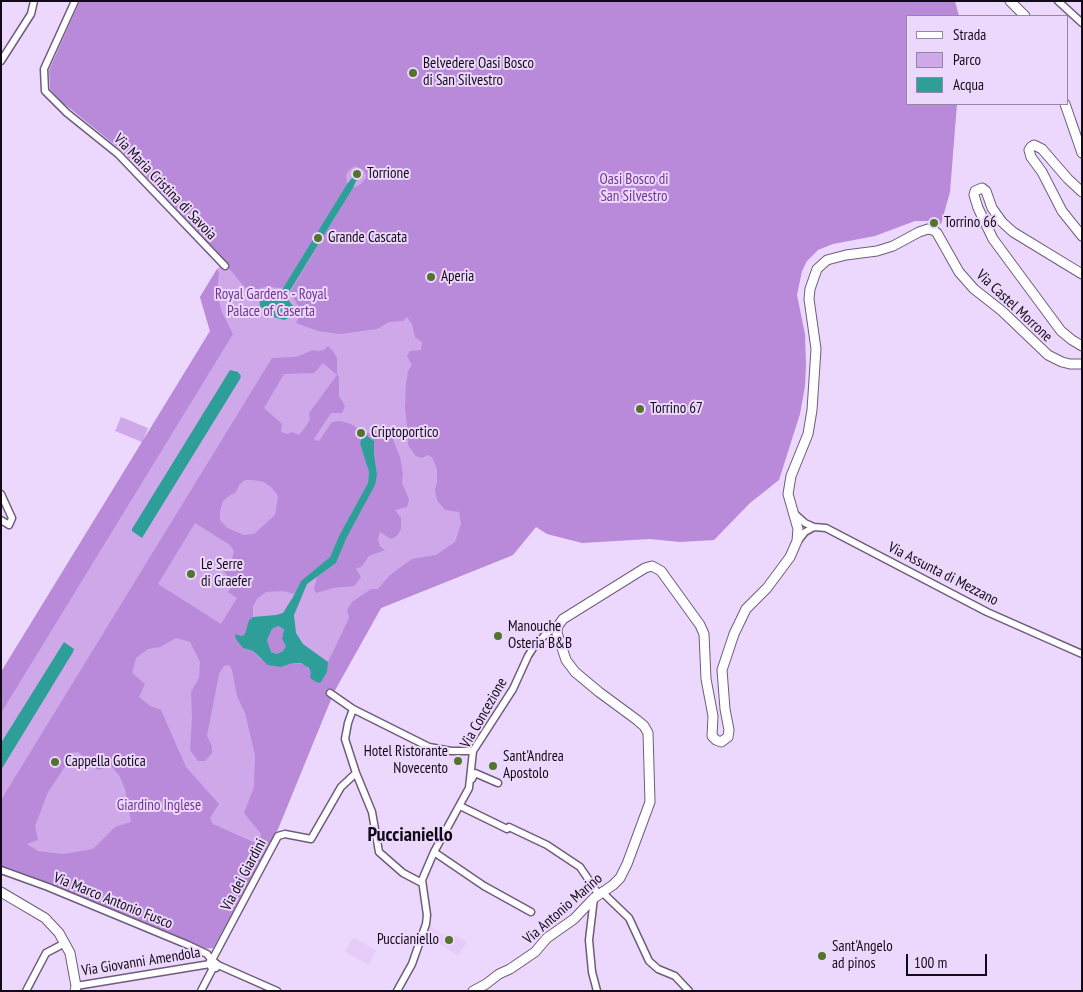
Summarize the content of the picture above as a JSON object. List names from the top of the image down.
{
  "streets": {
    "street": [
      "Via Maria Cristina di Savoia",
      "Via Castel Morrone",
      "Via Assunta di Mezzano",
      "Via Concezione",
      "Via dei Giardini",
      "Via Marco Antonio Fusco",
      "Via Antonio Marino",
      "Via Giovanni Amendola"
    ]
  },
  "crossings": [
    ["Via Concezione", "Via Antonio Marino"],
    ["Via dei Giardini", "Via Marco Antonio Fusco"],
    ["Via dei Giardini", "Via Giovanni Amendola"],
    ["Via Marco Antonio Fusco", "Via Giovanni Amendola"]
  ],
  "districts": ["Puccianiello"],
  "parks": ["Oasi Bosco di San Silvestro", "Royal Gardens - Royal Palace of Caserta", "Giardino Inglese"],
  "places": [
    "Belvedere Oasi Bosco di San Silvestro",
    "Torrione",
    "Torrino 66",
    "Grande Cascata",
    "Aperia",
    "Torrino 67",
    "Criptoportico",
    "Le Serre di Graefer",
    "Manouche Osteria B&B",
    "Hotel Ristorante Novecento",
    "Cappella Gotica",
    "Sant'Andrea Apostolo",
    "Puccianiello",
    "Sant'Angelo ad pinos"
  ],
  "legend": ["Strada", "Parco", "Acqua"],
  "scale_bar": "100 m"
}
